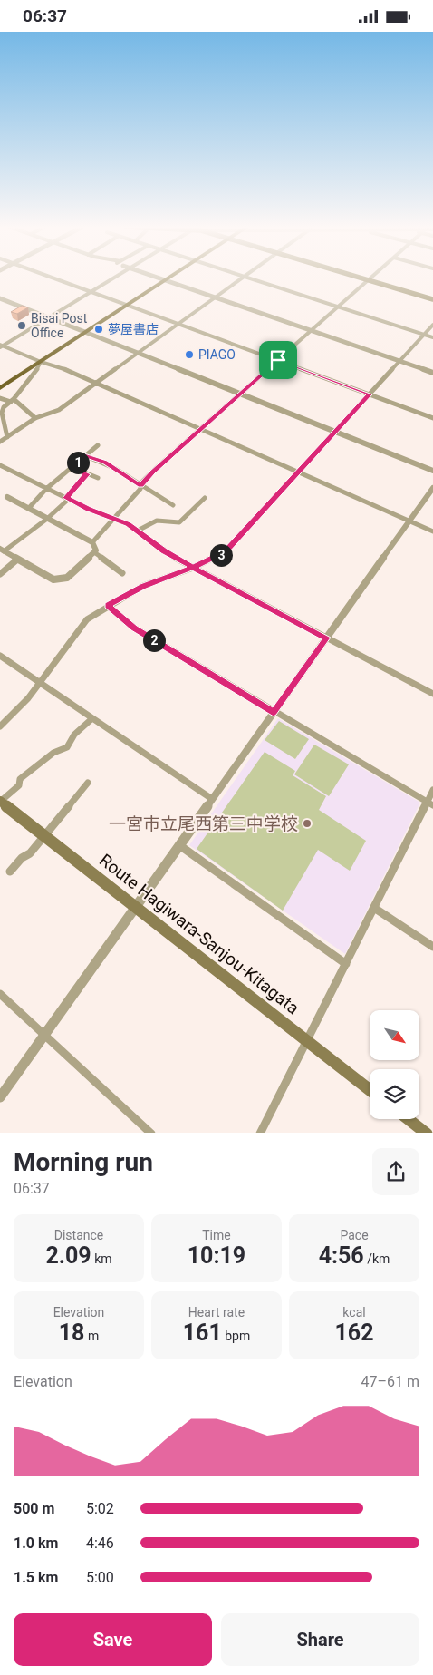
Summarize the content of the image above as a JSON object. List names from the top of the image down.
{
  "streets": {
    "main road": ["Route Hagiwara-Sanjou-Kitagata"]
  },
  "places": [
    "Bisai Post Office",
    "夢屋書店",
    "PIAGO",
    "一宮市立尾西第三中学校"
  ],
  "north": "bottom right",
  "page": {
    "status": "06:37",
    "pins": ["1", "3", "2"],
    "heading": ["Morning run", "06:37"],
    "stats": [
      ["Distance", "2.09 km"],
      ["Time", "10:19"],
      ["Pace", "4:56 /km"],
      ["Elevation", "18 m"],
      ["Heart rate", "161 bpm"],
      ["kcal", "162"]
    ],
    "chart": ["Elevation", "47–61 m"],
    "list": [
      {
        "name": "500 m",
        "note": "5:02"
      },
      {
        "name": "1.0 km",
        "note": "4:46"
      },
      {
        "name": "1.5 km",
        "note": "5:00"
      }
    ],
    "buttons": ["Save", "Share"]
  }
}
